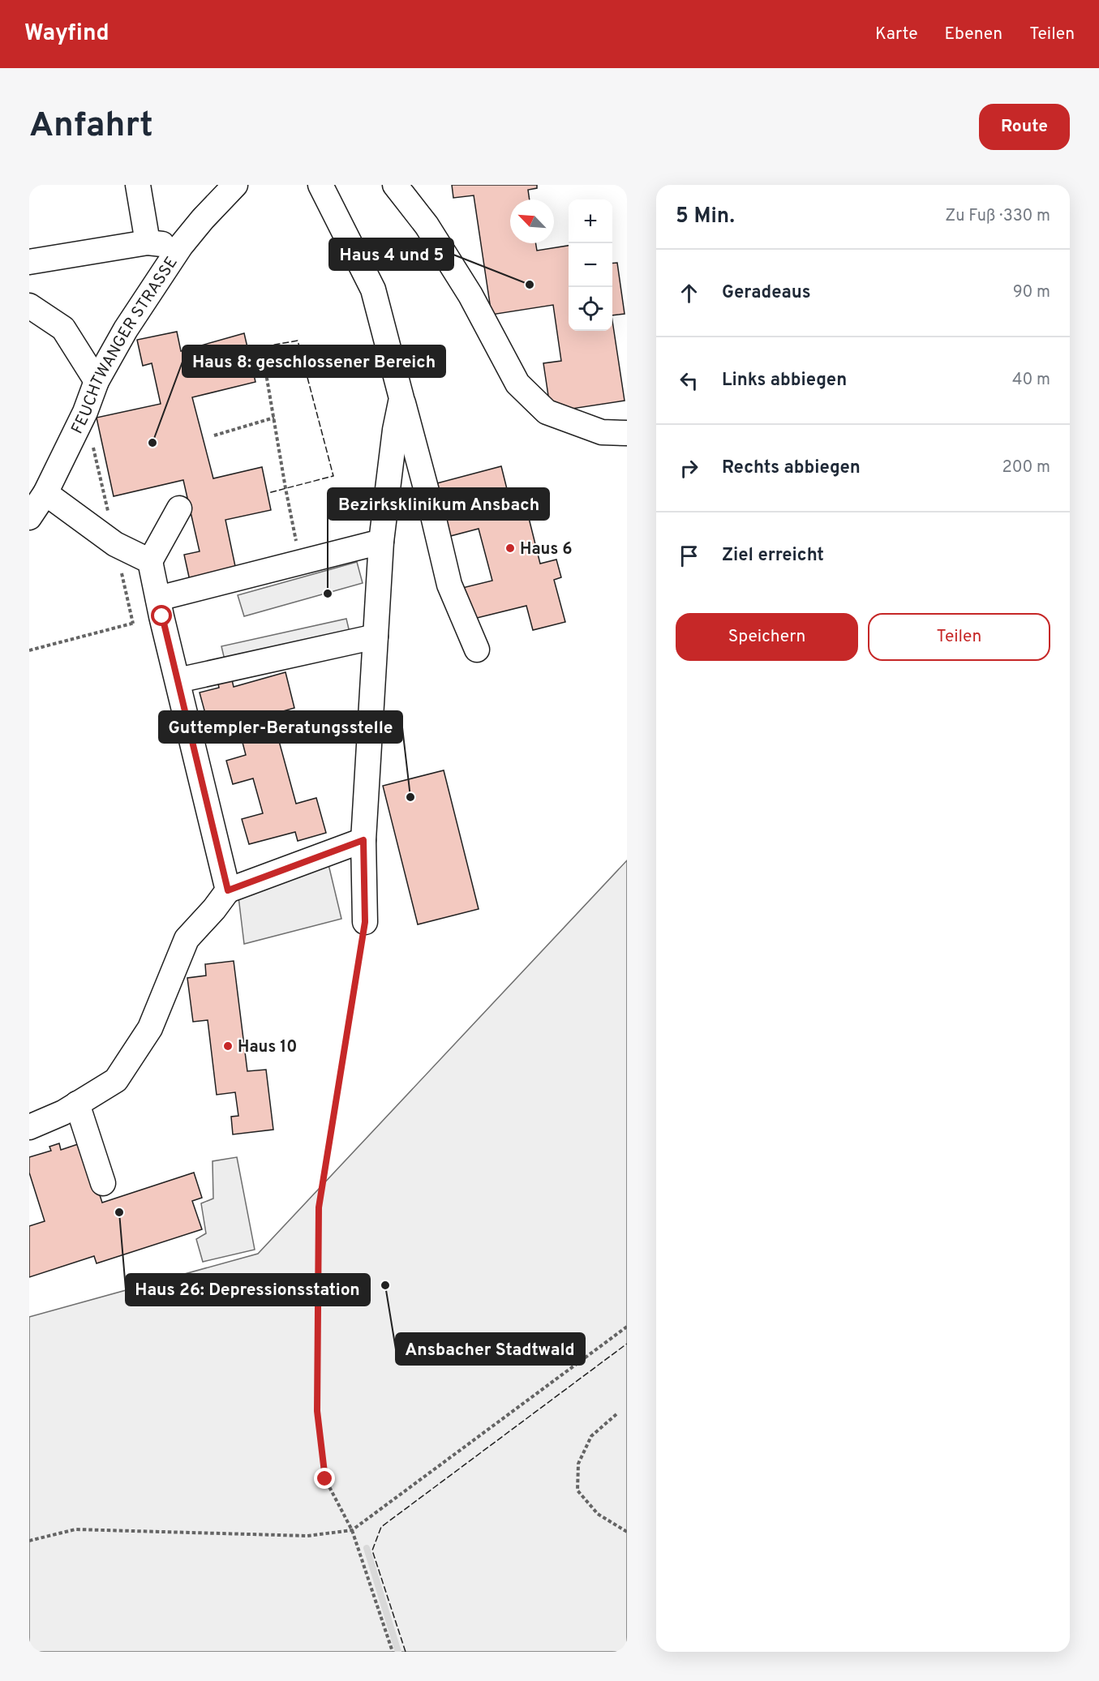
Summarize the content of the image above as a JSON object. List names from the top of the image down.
{
  "streets": {
    "lane": ["FEUCHTWANGER STRASSE"]
  },
  "places": [
    "Haus 4 und 5",
    "Haus 8: geschlossener Bereich",
    "Haus 6",
    "Bezirksklinikum Ansbach",
    "Guttempler-Beratungsstelle",
    "Haus 10",
    "Haus 26: Depressionsstation",
    "Ansbacher Stadtwald"
  ],
  "north": "top left",
  "page": {
    "header": "Wayfind",
    "nav": ["Karte", "Ebenen", "Teilen"],
    "buttons": [
      "Route",
      ["Speichern", "Teilen"]
    ],
    "title": "Anfahrt",
    "heading": ["5 Min.", "Zu Fuß · 330 m"],
    "map_buttons": ["+", "−"],
    "list": [
      ["Geradeaus", "90 m"],
      ["Links abbiegen", "40 m"],
      ["Rechts abbiegen", "200 m"],
      "Ziel erreicht"
    ]
  }
}
